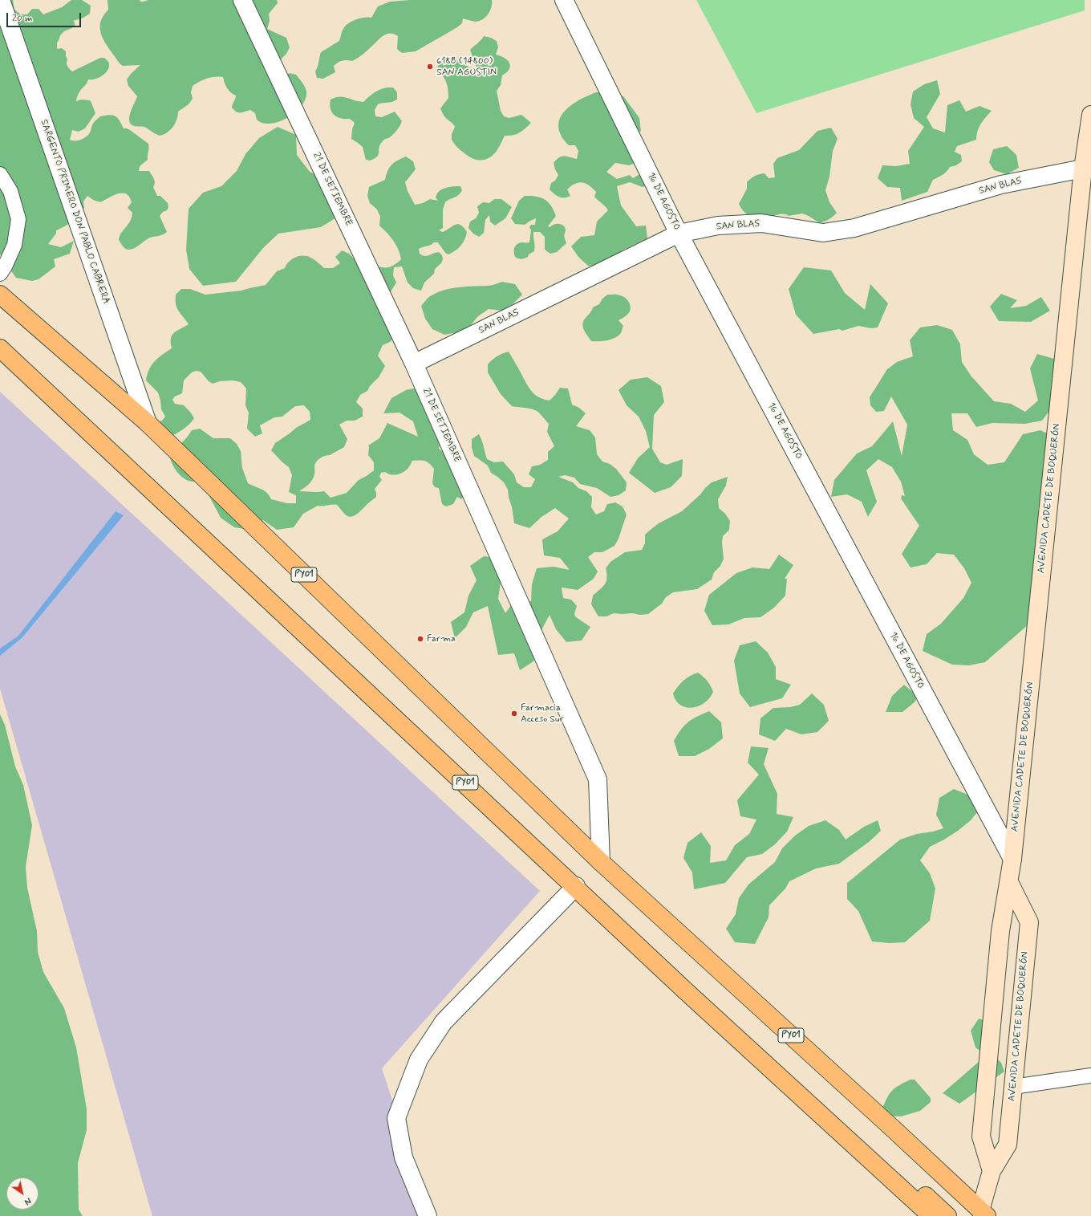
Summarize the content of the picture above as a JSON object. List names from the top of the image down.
{
  "streets": {
    "highway": ["PY01"],
    "main road": ["AVENIDA CADETE DE BOQUERÓN"],
    "street": [
      "SAN BLAS",
      "21 DE SETIEMBRE",
      "16 DE AGOSTO",
      "SARGENTO PRIMERO DON PABLO CABRERA"
    ]
  },
  "crossings": [
    ["SAN BLAS", "21 DE SETIEMBRE"],
    ["SAN BLAS", "16 DE AGOSTO"],
    ["SAN BLAS", "AVENIDA CADETE DE BOQUERÓN"],
    ["21 DE SETIEMBRE", "PY01"],
    ["16 DE AGOSTO", "AVENIDA CADETE DE BOQUERÓN"],
    ["SARGENTO PRIMERO DON PABLO CABRERA", "PY01"],
    ["AVENIDA CADETE DE BOQUERÓN", "PY01"]
  ],
  "places": ["6188 (14800) SAN AGUSTIN", "Farma", "Farmacia Acceso Sur"],
  "scale_bar": "20 m",
  "north": "bottom right"
}
